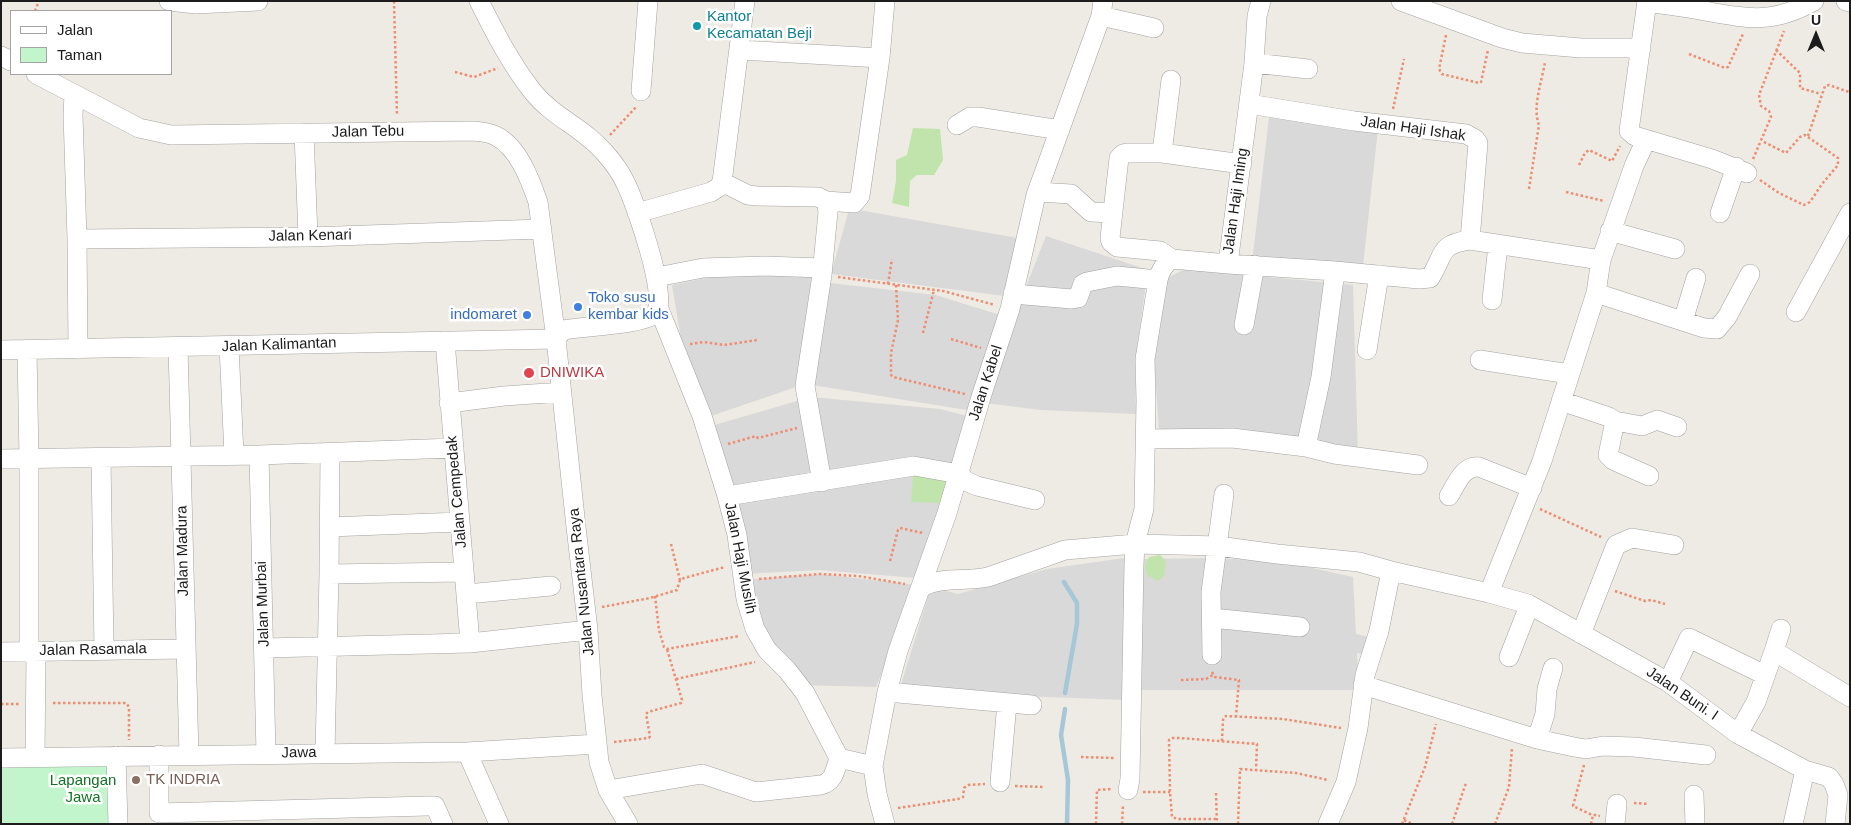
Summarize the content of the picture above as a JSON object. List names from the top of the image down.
{
  "streets": {
    "street": [
      "Jalan Haji Ishak",
      "Jalan Tebu",
      "Jalan Haji Iming",
      "Jalan Kenari",
      "Jalan Kalimantan",
      "Jalan Kabel",
      "Jalan Cempedak",
      "Jalan Madura",
      "Jalan Haji Muslih",
      "Jalan Nusantara Raya",
      "Jalan Murbai",
      "Jalan Rasamala",
      "Jalan Buni. I",
      "Jawa"
    ]
  },
  "crossings": [
    ["Jalan Haji Ishak", "Jalan Haji Iming"],
    ["Jalan Tebu", "Jalan Kenari"],
    ["Jalan Tebu", "Jalan Kalimantan"],
    ["Jalan Tebu", "Jalan Nusantara Raya"],
    ["Jalan Kalimantan", "Jalan Cempedak"],
    ["Jalan Kalimantan", "Jalan Madura"],
    ["Jalan Kalimantan", "Jalan Haji Muslih"],
    ["Jalan Kalimantan", "Jalan Nusantara Raya"],
    ["Jalan Kabel", "Jalan Buni. I"],
    ["Jalan Madura", "Jalan Rasamala"],
    ["Jalan Madura", "Jawa"],
    ["Jalan Nusantara Raya", "Jawa"],
    ["Jalan Murbai", "Jawa"]
  ],
  "parks": ["Lapangan Jawa"],
  "places": [
    "Kantor Kecamatan Beji",
    "Toko susu kembar kids",
    "indomaret",
    "DNIWIKA",
    "TK INDRIA"
  ],
  "legend": ["Jalan", "Taman"],
  "north": "top"
}
